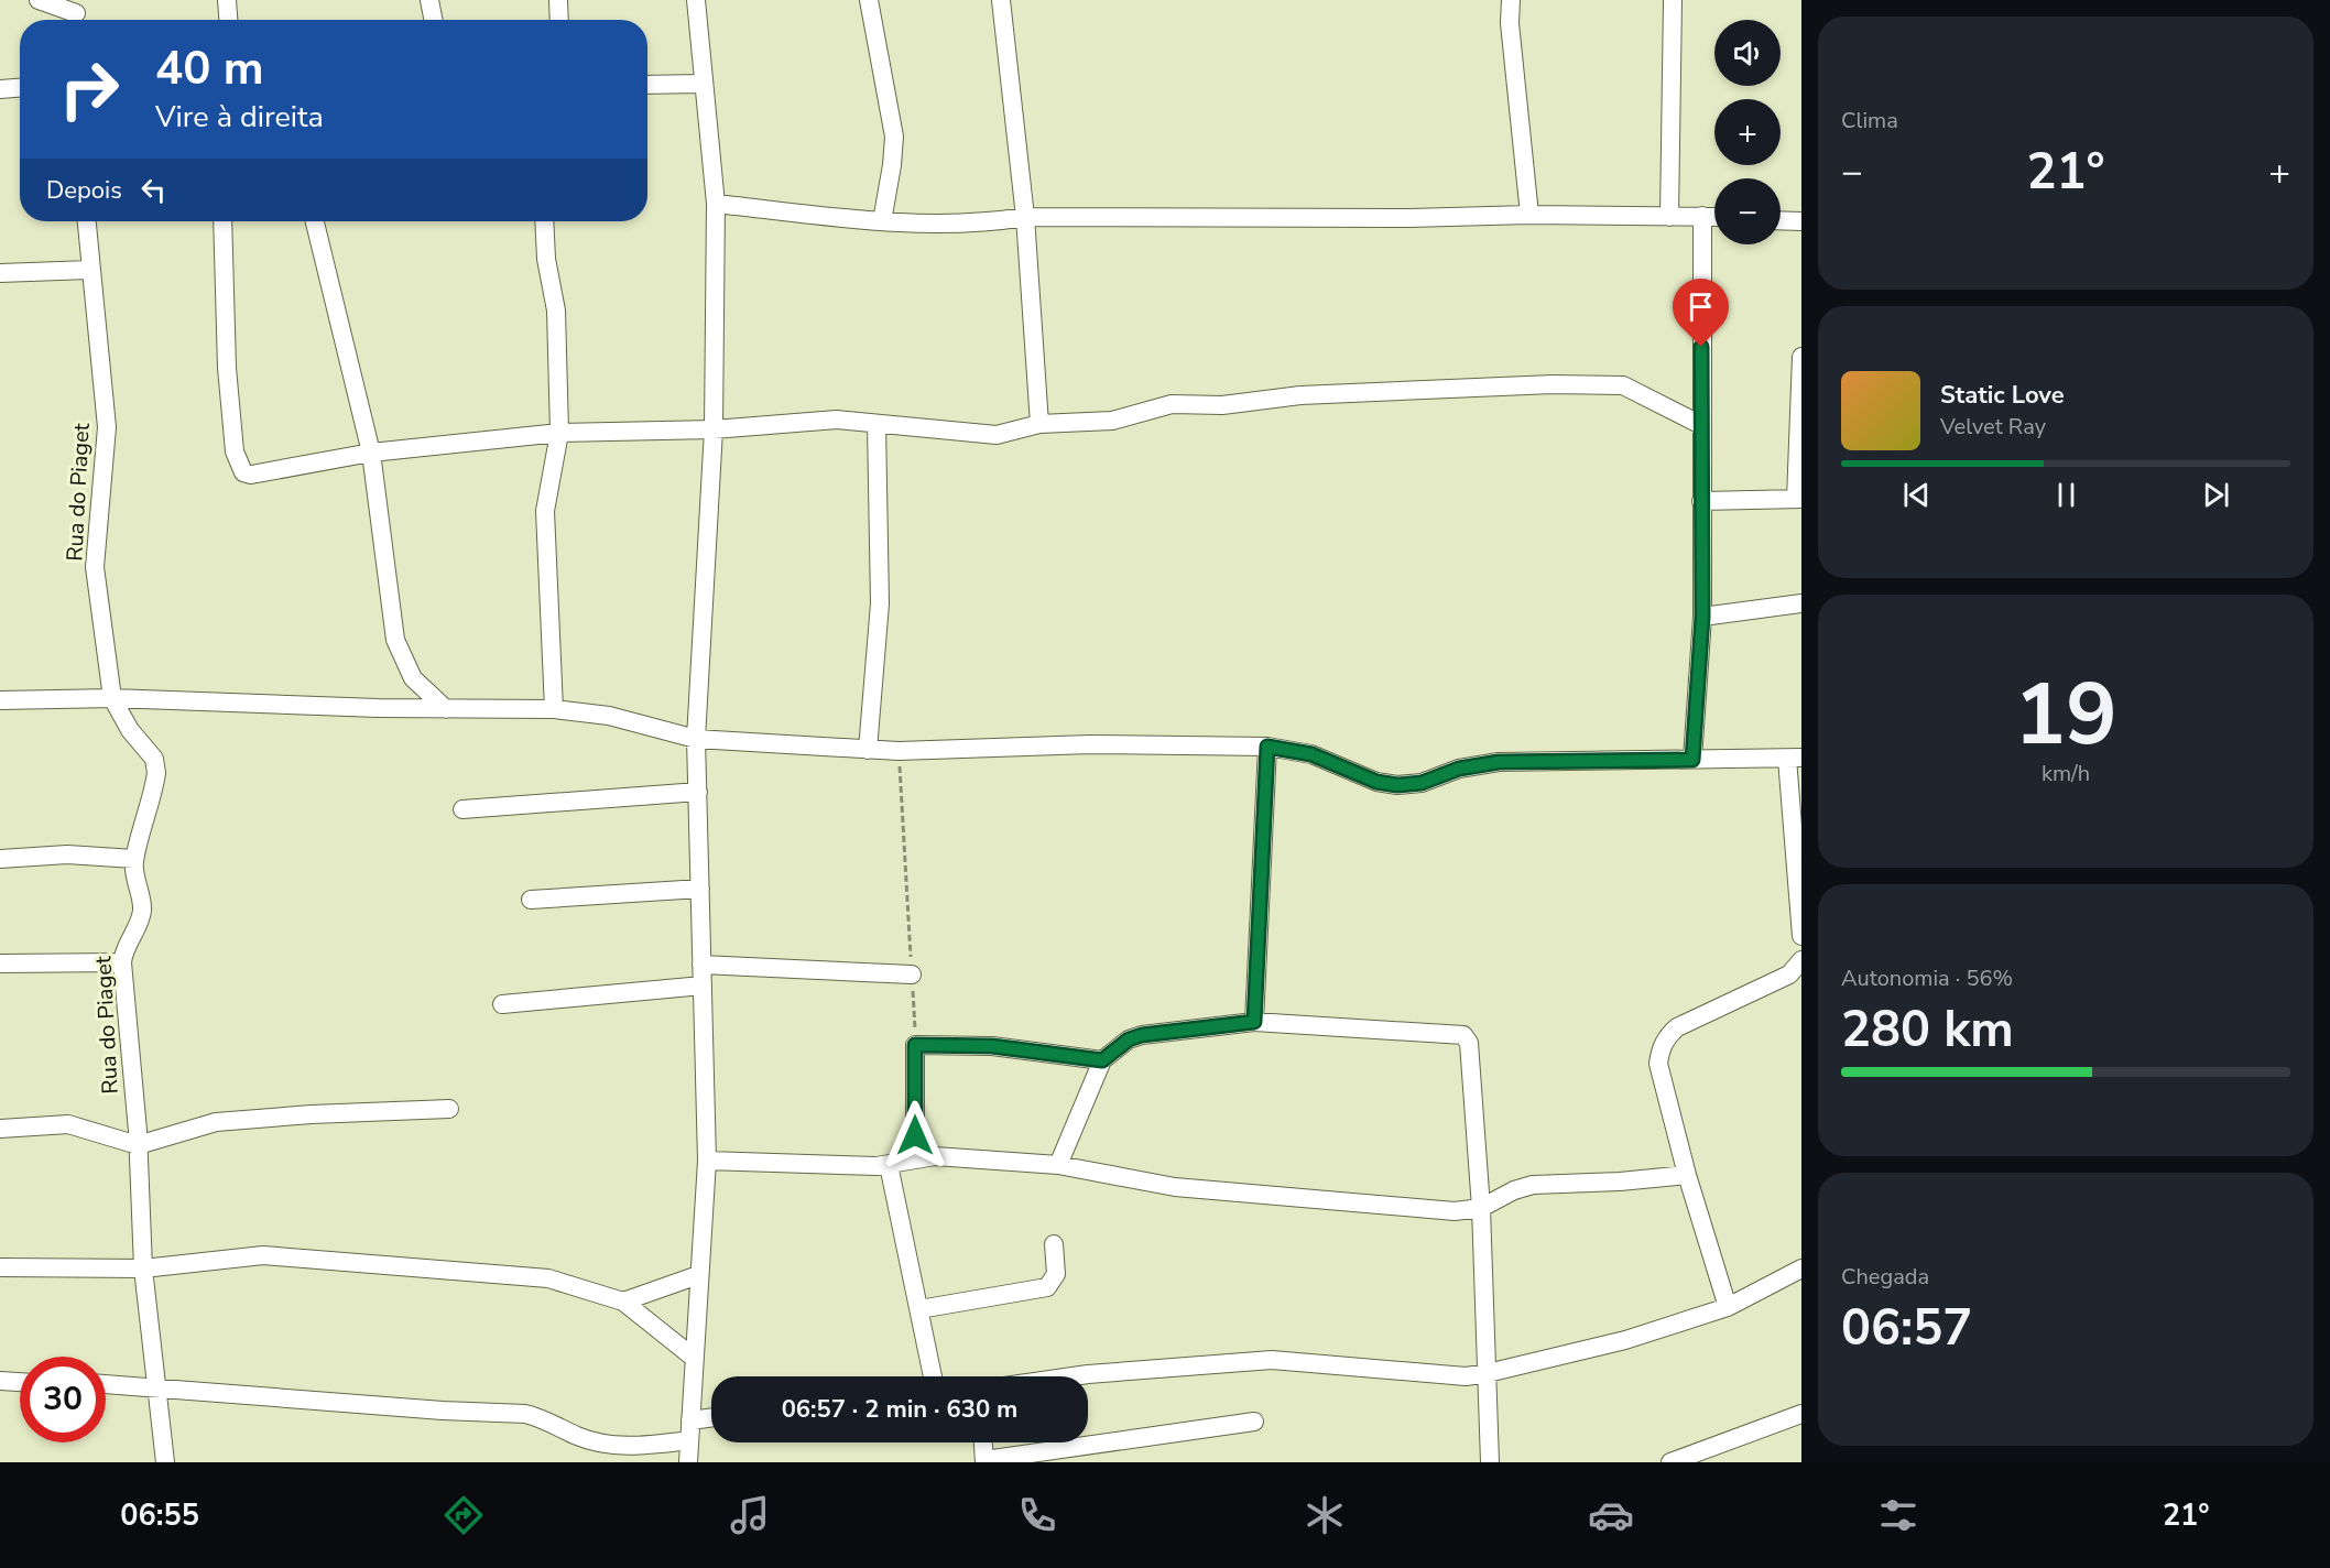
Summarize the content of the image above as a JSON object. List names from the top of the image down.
{
  "streets": {
    "street": ["Rua do Piaget"]
  },
  "page": {
    "tile": [
      "Clima",
      ["19", "km/h"],
      ["Autonomia · 56%", "280 km"],
      ["Chegada", "06:57"]
    ],
    "map_buttons": ["+", "−"],
    "turn": ["40 m", "Vire à direita"],
    "heat": ["−", "21°", "+"],
    "then": "Depois",
    "song": ["Static Love", "Velvet Ray"],
    "limit": "30",
    "trip": "06:57 · 2 min · 630 m",
    "tabs": ["06:55", "21°"]
  }
}
